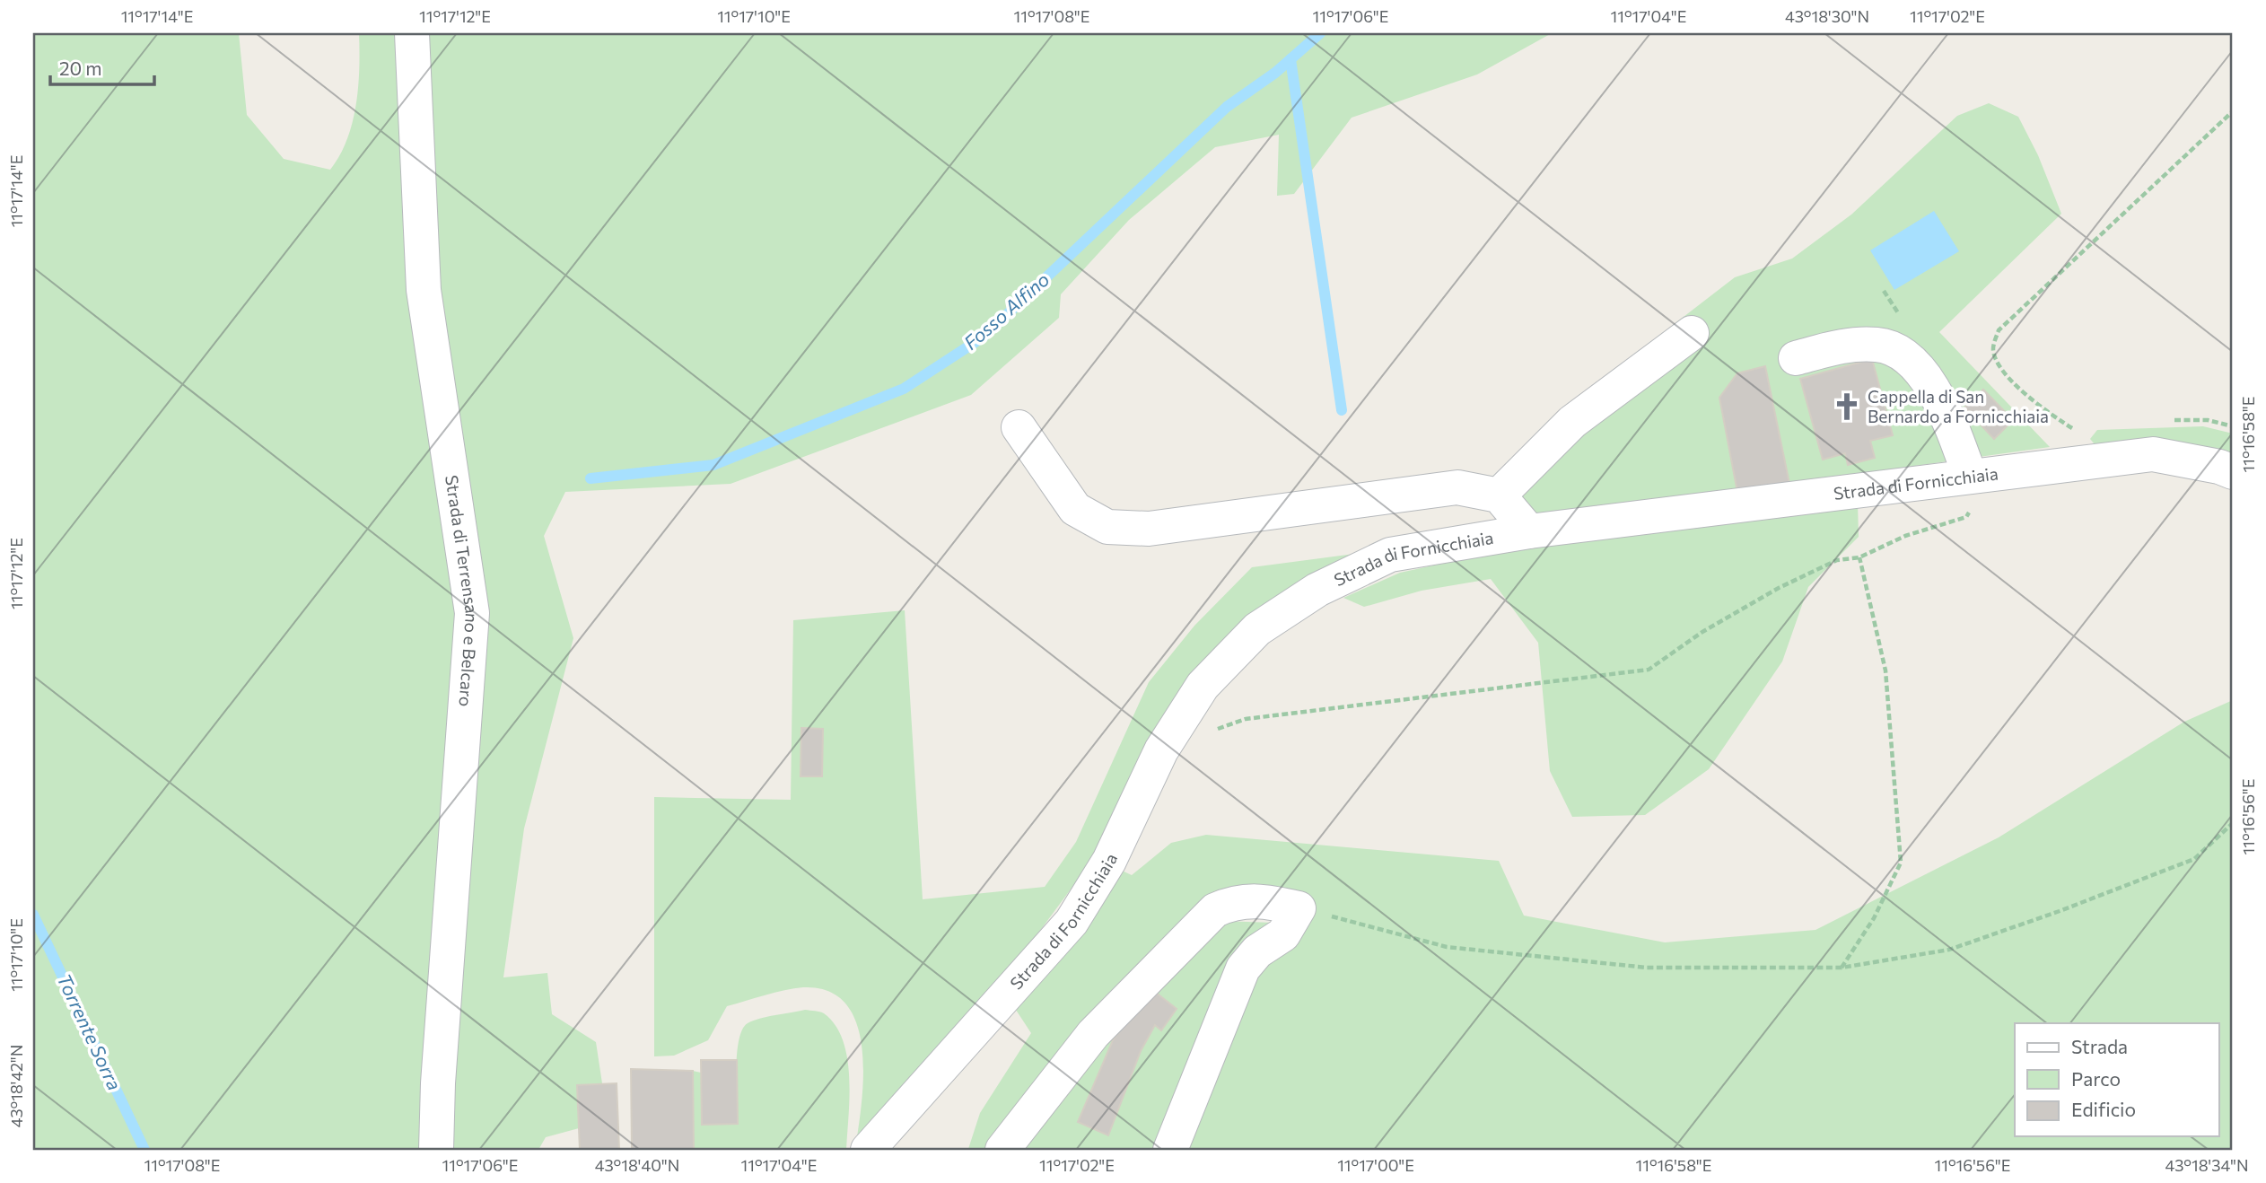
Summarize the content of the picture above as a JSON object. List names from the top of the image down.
{
  "streets": {
    "street": ["Strada di Fornicchiaia", "Strada di Terrensano e Belcaro"]
  },
  "water": ["Fosso Alfino", "Torrente Sorra"],
  "places": {
    "church": ["Cappella di San Bernardo a Fornicchiaia"]
  },
  "legend": ["Strada", "Parco", "Edificio"],
  "scale_bar": "20 m",
  "coordinates": [
    "11°17'14\"E",
    "11°17'12\"E",
    "11°17'10\"E",
    "11°17'08\"E",
    "11°17'06\"E",
    "11°17'04\"E",
    "43°18'30\"N",
    "11°17'02\"E",
    "11°16'58\"E",
    "11°16'56\"E",
    "43°18'42\"N",
    "43°18'40\"N",
    "11°17'00\"E",
    "43°18'34\"N"
  ]
}
